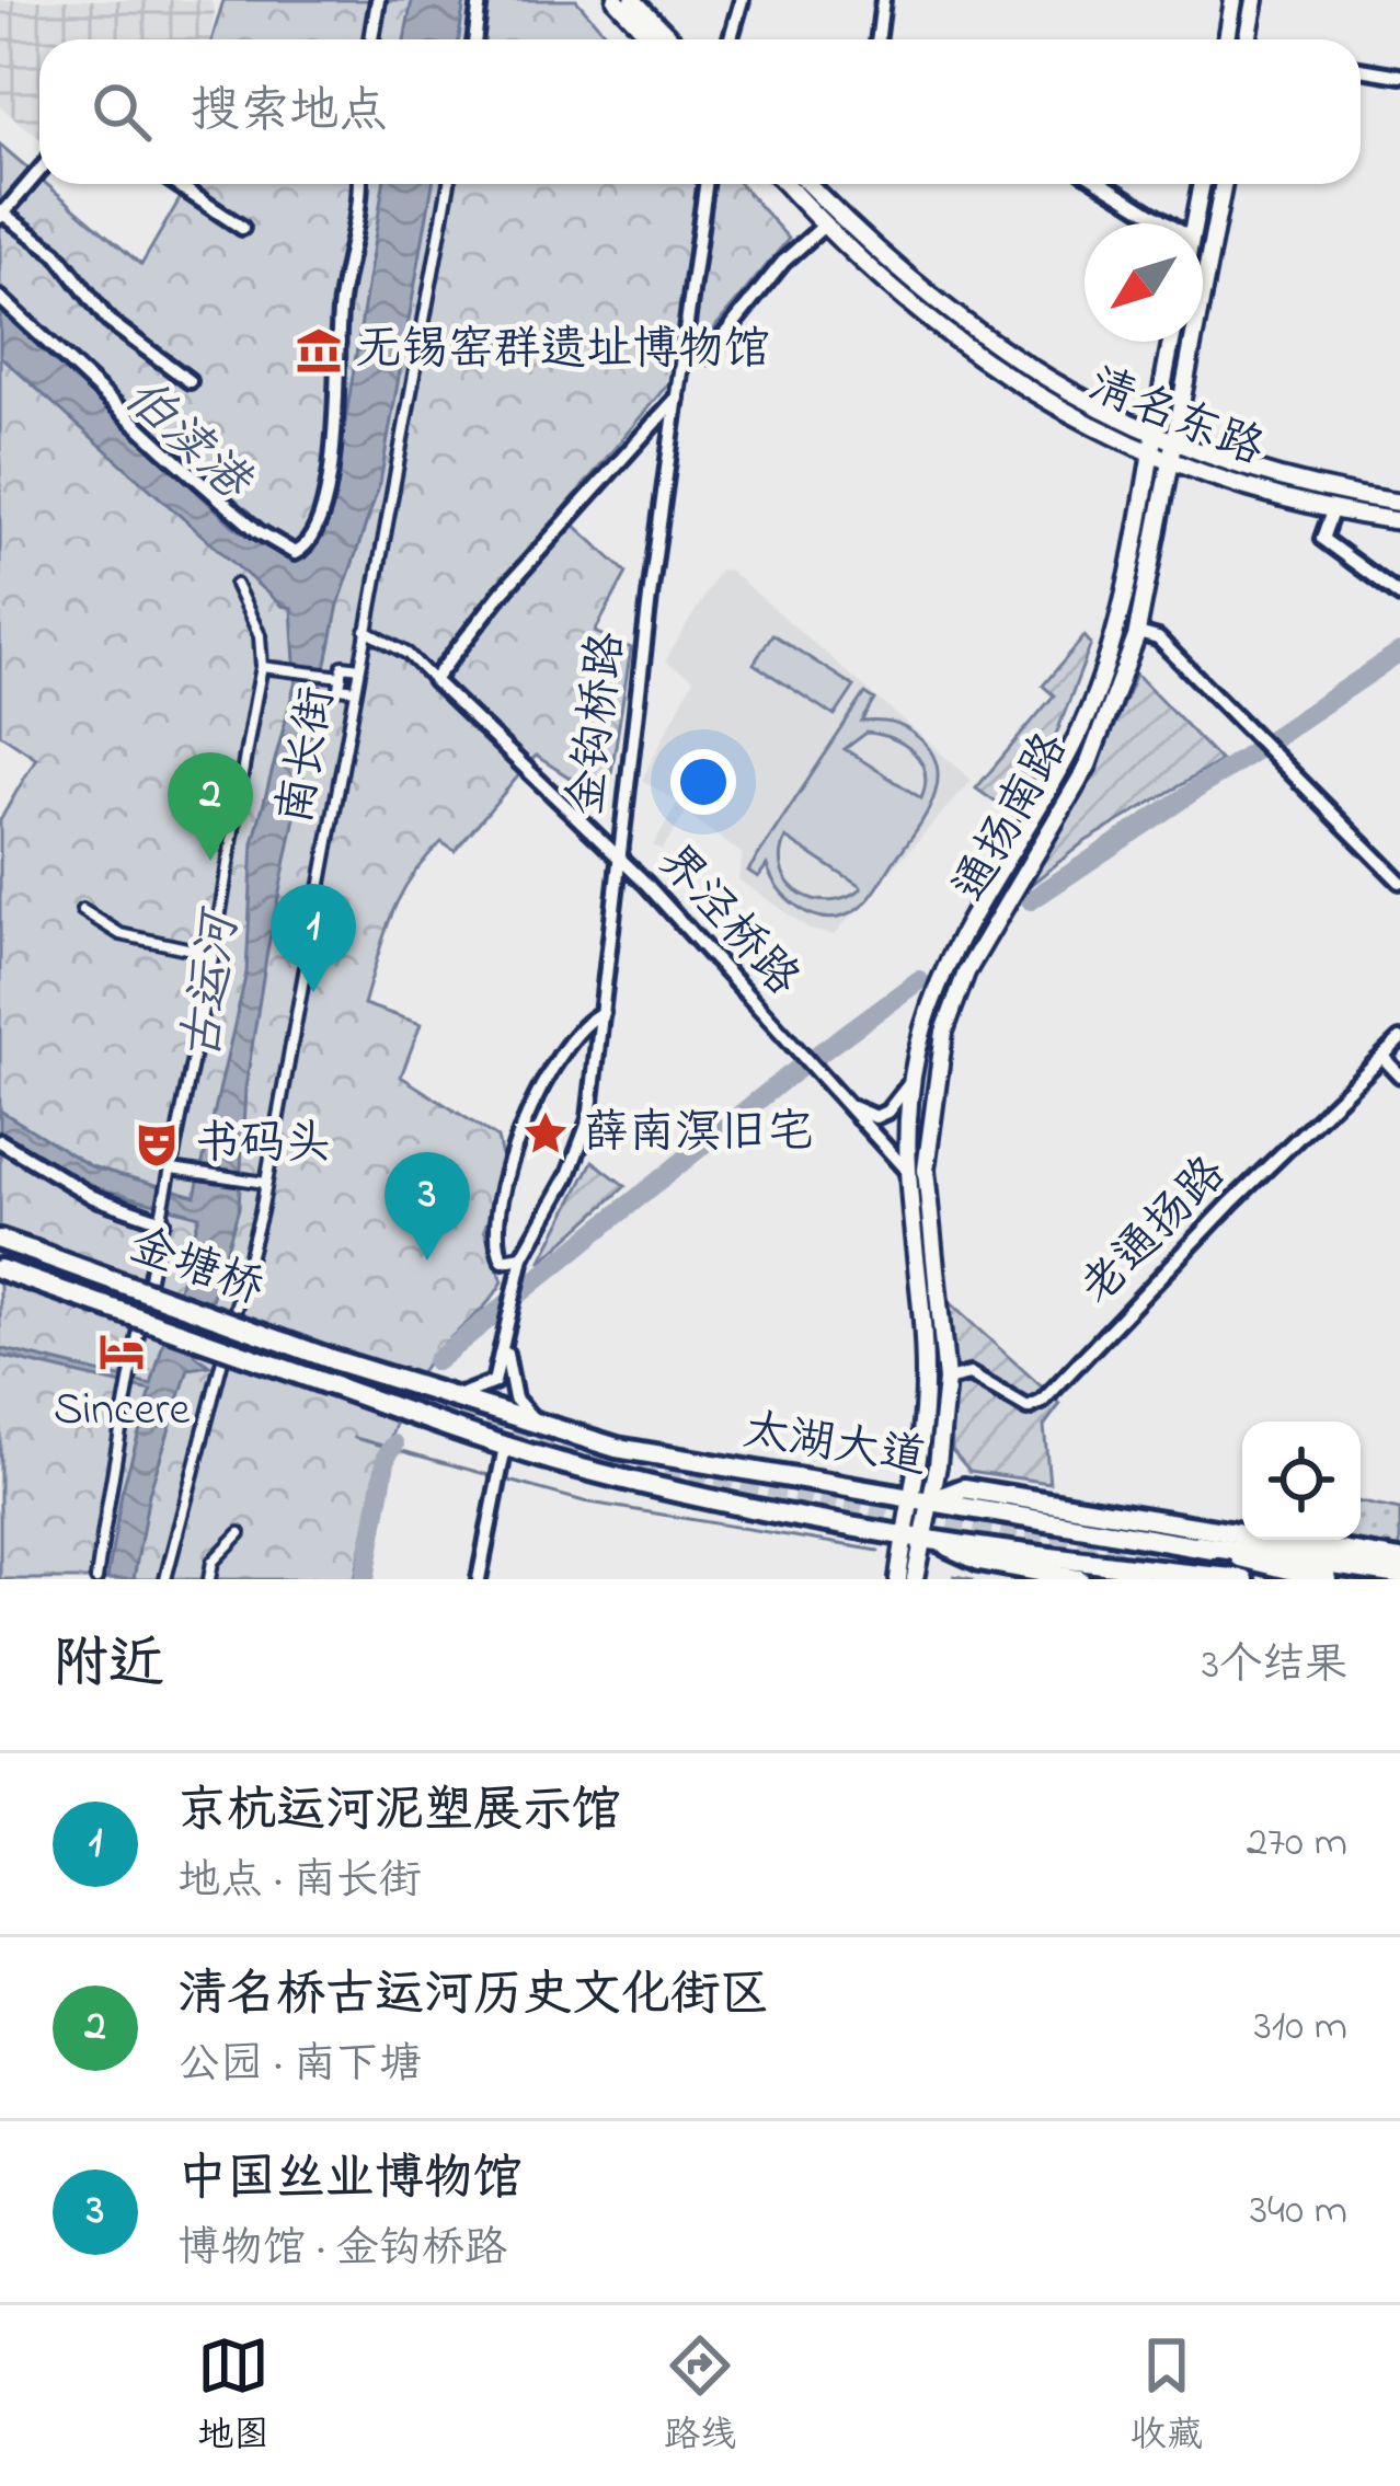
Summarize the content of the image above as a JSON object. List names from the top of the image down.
{
  "streets": {
    "main road": [
      "清名东路",
      "通扬南路",
      "金塘桥",
      "太湖大道"
    ],
    "street": [
      "金钩桥路",
      "南长街",
      "界泾桥路",
      "老通扬路"
    ]
  },
  "crossings": [
    ["清名东路", "通扬南路"],
    ["金钩桥路", "界泾桥路"],
    ["通扬南路", "界泾桥路"],
    ["通扬南路", "老通扬路"],
    ["通扬南路", "太湖大道"],
    ["金塘桥", "太湖大道"]
  ],
  "water": ["伯渎港", "古运河"],
  "places": {
    "museum": ["无锡窑群遗址博物馆"],
    "place": ["薛南溟旧宅"],
    "theatre": ["书码头"],
    "hotel": ["Sincere"]
  },
  "north": "bottom left",
  "page": {
    "search": "搜索地点",
    "pins": ["2", "1", "3"],
    "heading": ["附近", "3个结果"],
    "list": [
      {
        "mark": "1",
        "name": "京杭运河泥塑展示馆",
        "note": "地点 · 南长街",
        "value": "270 m"
      },
      {
        "mark": "2",
        "name": "清名桥古运河历史文化街区",
        "note": "公园 · 南下塘",
        "value": "310 m"
      },
      {
        "mark": "3",
        "name": "中国丝业博物馆",
        "note": "博物馆 · 金钩桥路",
        "value": "340 m"
      }
    ],
    "nav": ["地图", "路线", "收藏"]
  }
}
